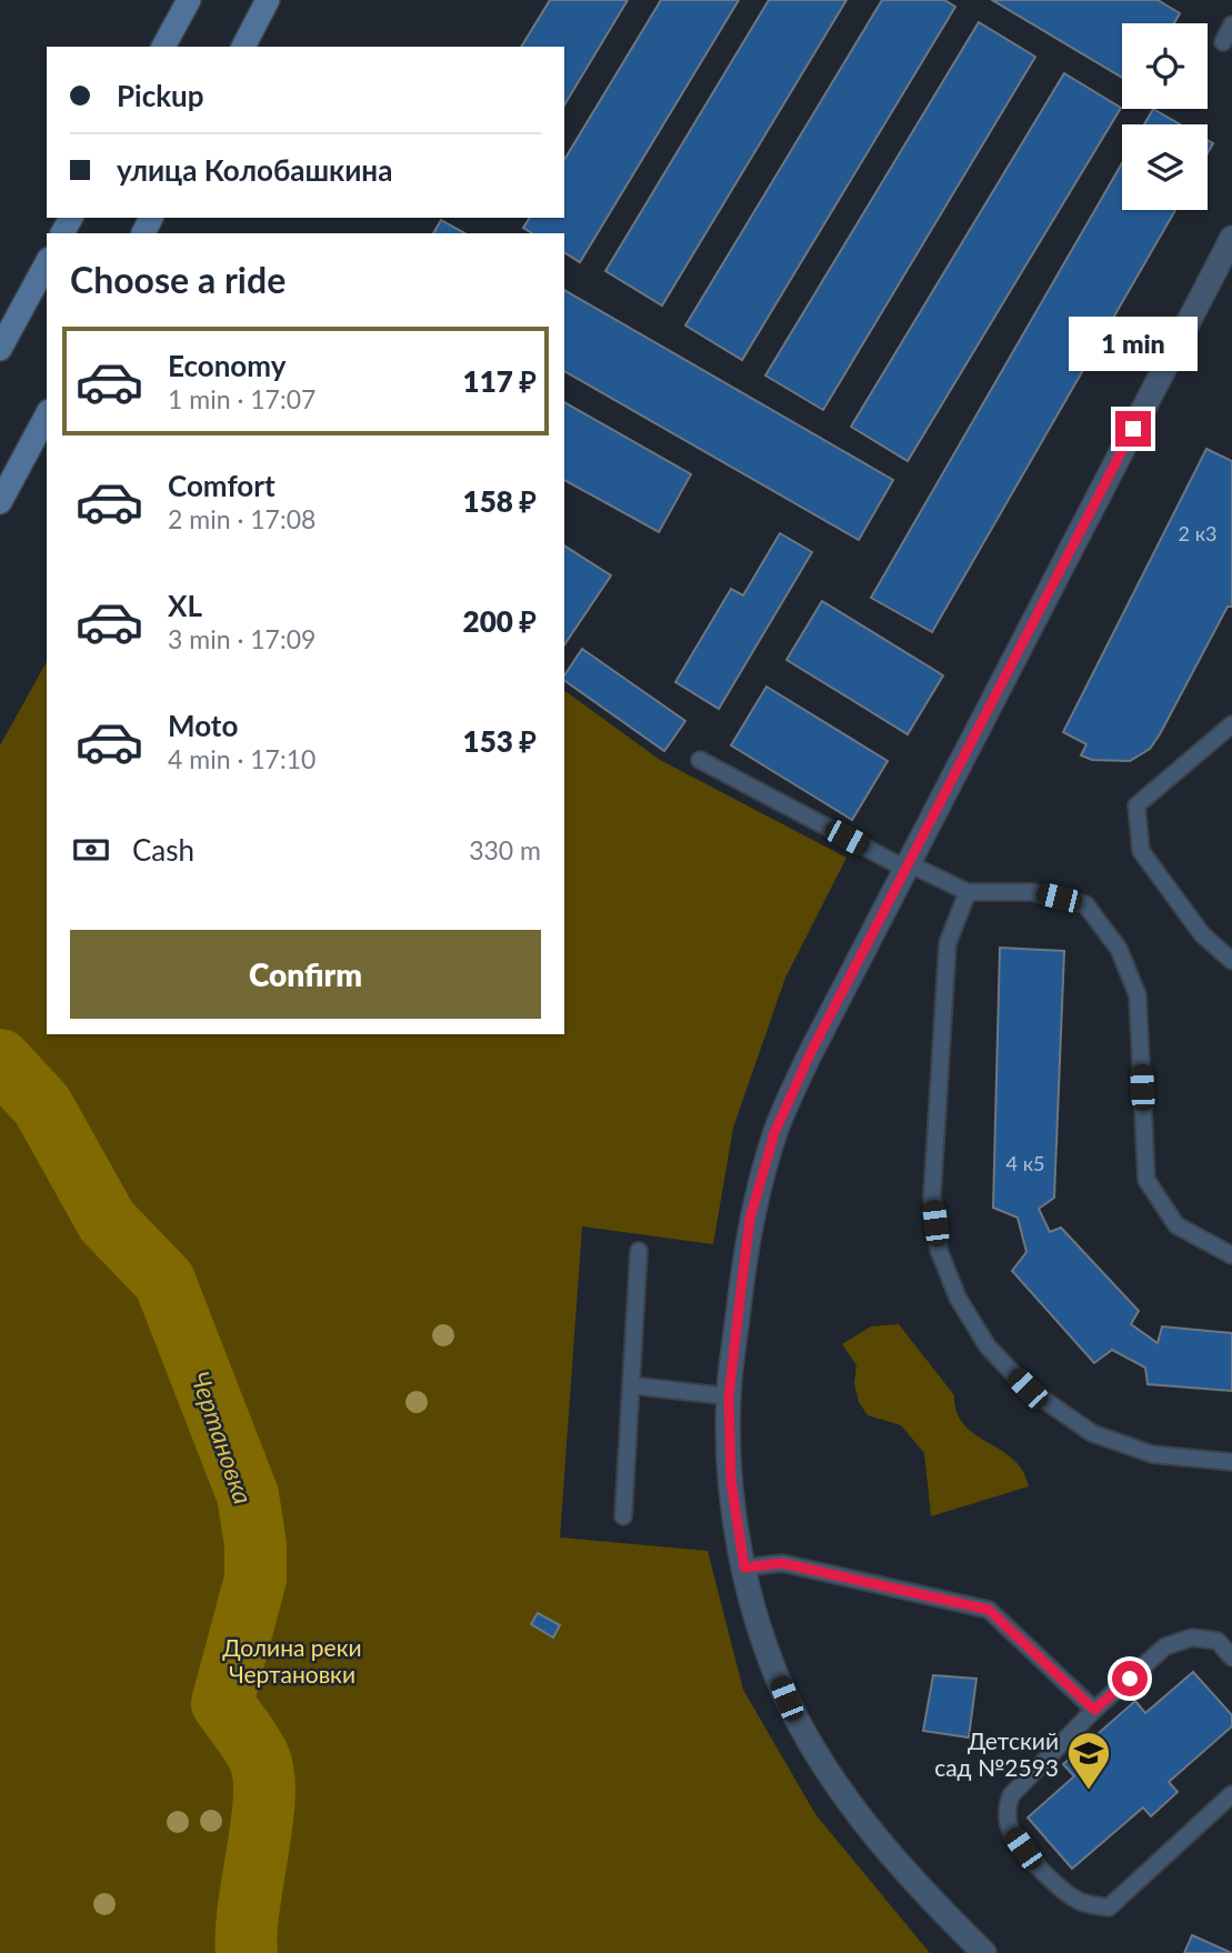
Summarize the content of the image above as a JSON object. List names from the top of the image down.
{
  "water": ["Чертановка"],
  "parks": ["Долина реки Чертановки"],
  "places": {
    "school or university": ["Детский сад №2593"]
  },
  "house_numbers": ["2 к3", "4 к5"],
  "page": {
    "banner": ["Pickup", "улица Колобашкина"],
    "heading": "Choose a ride",
    "bubble": "1 min",
    "list": [
      {
        "name": "Economy",
        "note": "1 min · 17:07",
        "value": "117 ₽"
      },
      {
        "name": "Comfort",
        "note": "2 min · 17:08",
        "value": "158 ₽"
      },
      {
        "name": "XL",
        "note": "3 min · 17:09",
        "value": "200 ₽"
      },
      {
        "name": "Moto",
        "note": "4 min · 17:10",
        "value": "153 ₽"
      }
    ],
    "pay": ["Cash", "330 m"],
    "buttons": "Confirm"
  }
}
